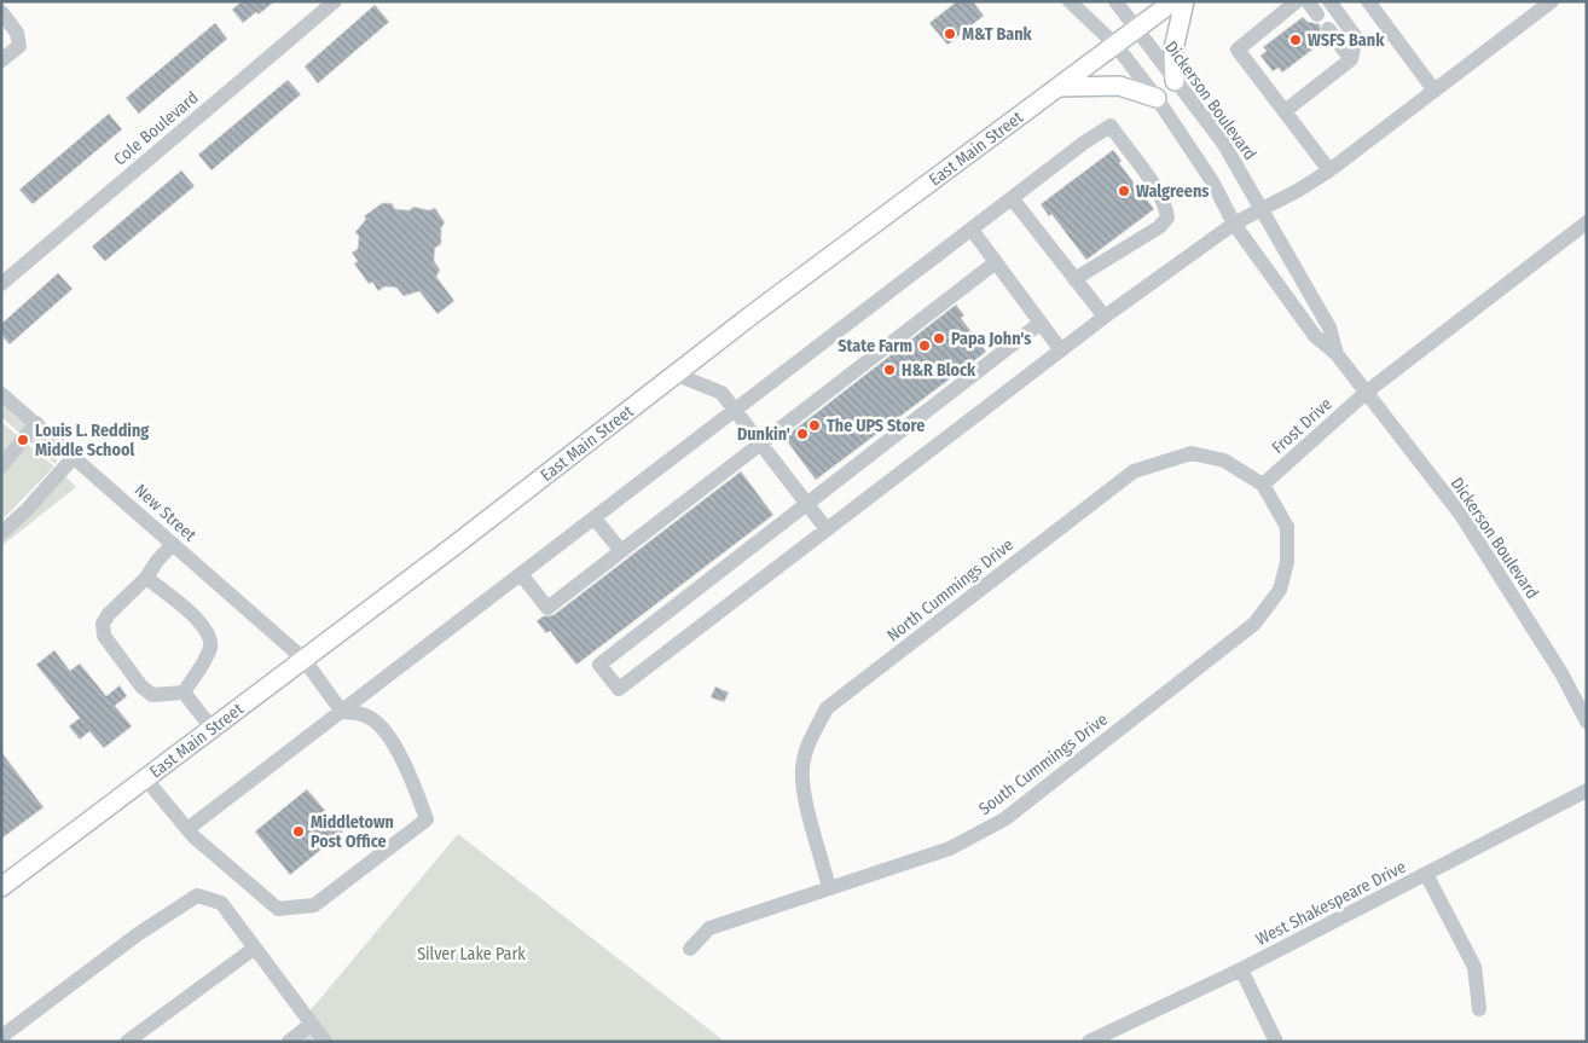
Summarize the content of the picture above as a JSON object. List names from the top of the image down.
{
  "streets": {
    "main road": ["East Main Street"],
    "street": [
      "Dickerson Boulevard",
      "Cole Boulevard",
      "Frost Drive",
      "New Street",
      "North Cummings Drive",
      "South Cummings Drive",
      "West Shakespeare Drive"
    ]
  },
  "crossings": [
    ["Dickerson Boulevard", "East Main Street"],
    ["Dickerson Boulevard", "Frost Drive"],
    ["East Main Street", "New Street"],
    ["Frost Drive", "North Cummings Drive"],
    ["Frost Drive", "South Cummings Drive"],
    ["North Cummings Drive", "South Cummings Drive"]
  ],
  "parks": ["Silver Lake Park"],
  "places": [
    "M&T Bank",
    "WSFS Bank",
    "Walgreens",
    "Papa John's",
    "State Farm",
    "H&R Block",
    "The UPS Store",
    "Dunkin'",
    "Louis L. Redding Middle School",
    "Middletown Post Office"
  ]
}
